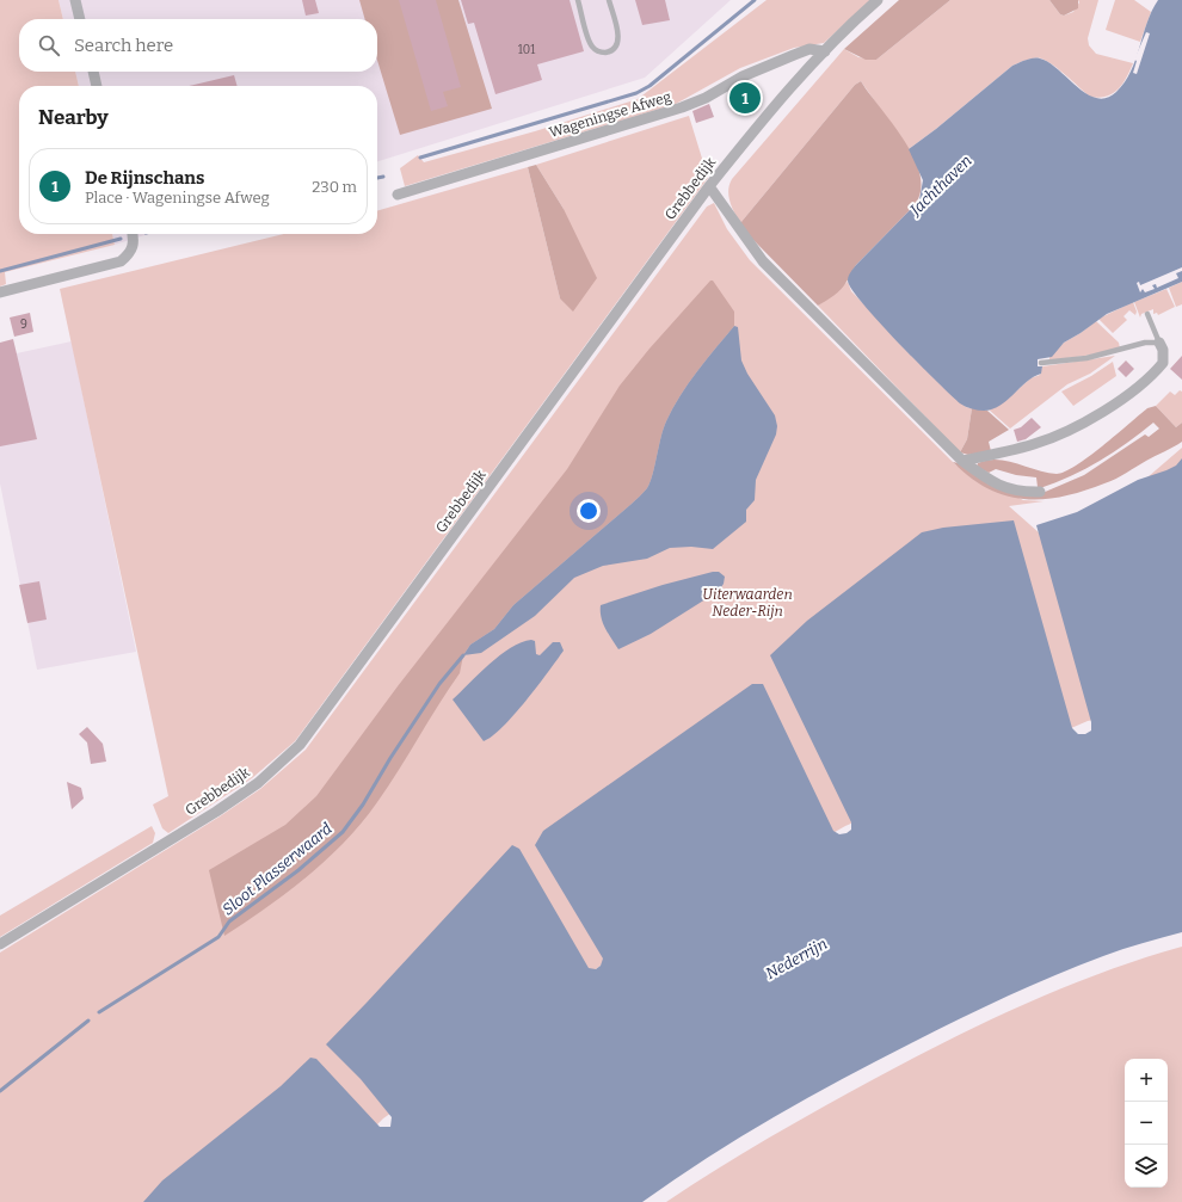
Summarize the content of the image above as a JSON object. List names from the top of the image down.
{
  "streets": {
    "street": ["Wageningse Afweg", "Grebbedijk"]
  },
  "crossings": [
    ["Wageningse Afweg", "Grebbedijk"]
  ],
  "water": ["Jachthaven", "Sloot Plasserwaard", "Nederrijn"],
  "parks": ["Uiterwaarden Neder-Rijn"],
  "house_numbers": ["101", "9"],
  "page": {
    "search": "Search here",
    "pins": "1",
    "heading": "Nearby",
    "list": [
      {
        "mark": "1",
        "name": "De Rijnschans",
        "note": "Place · Wageningse Afweg",
        "value": "230 m"
      }
    ],
    "map_buttons": ["+", "−"]
  }
}
